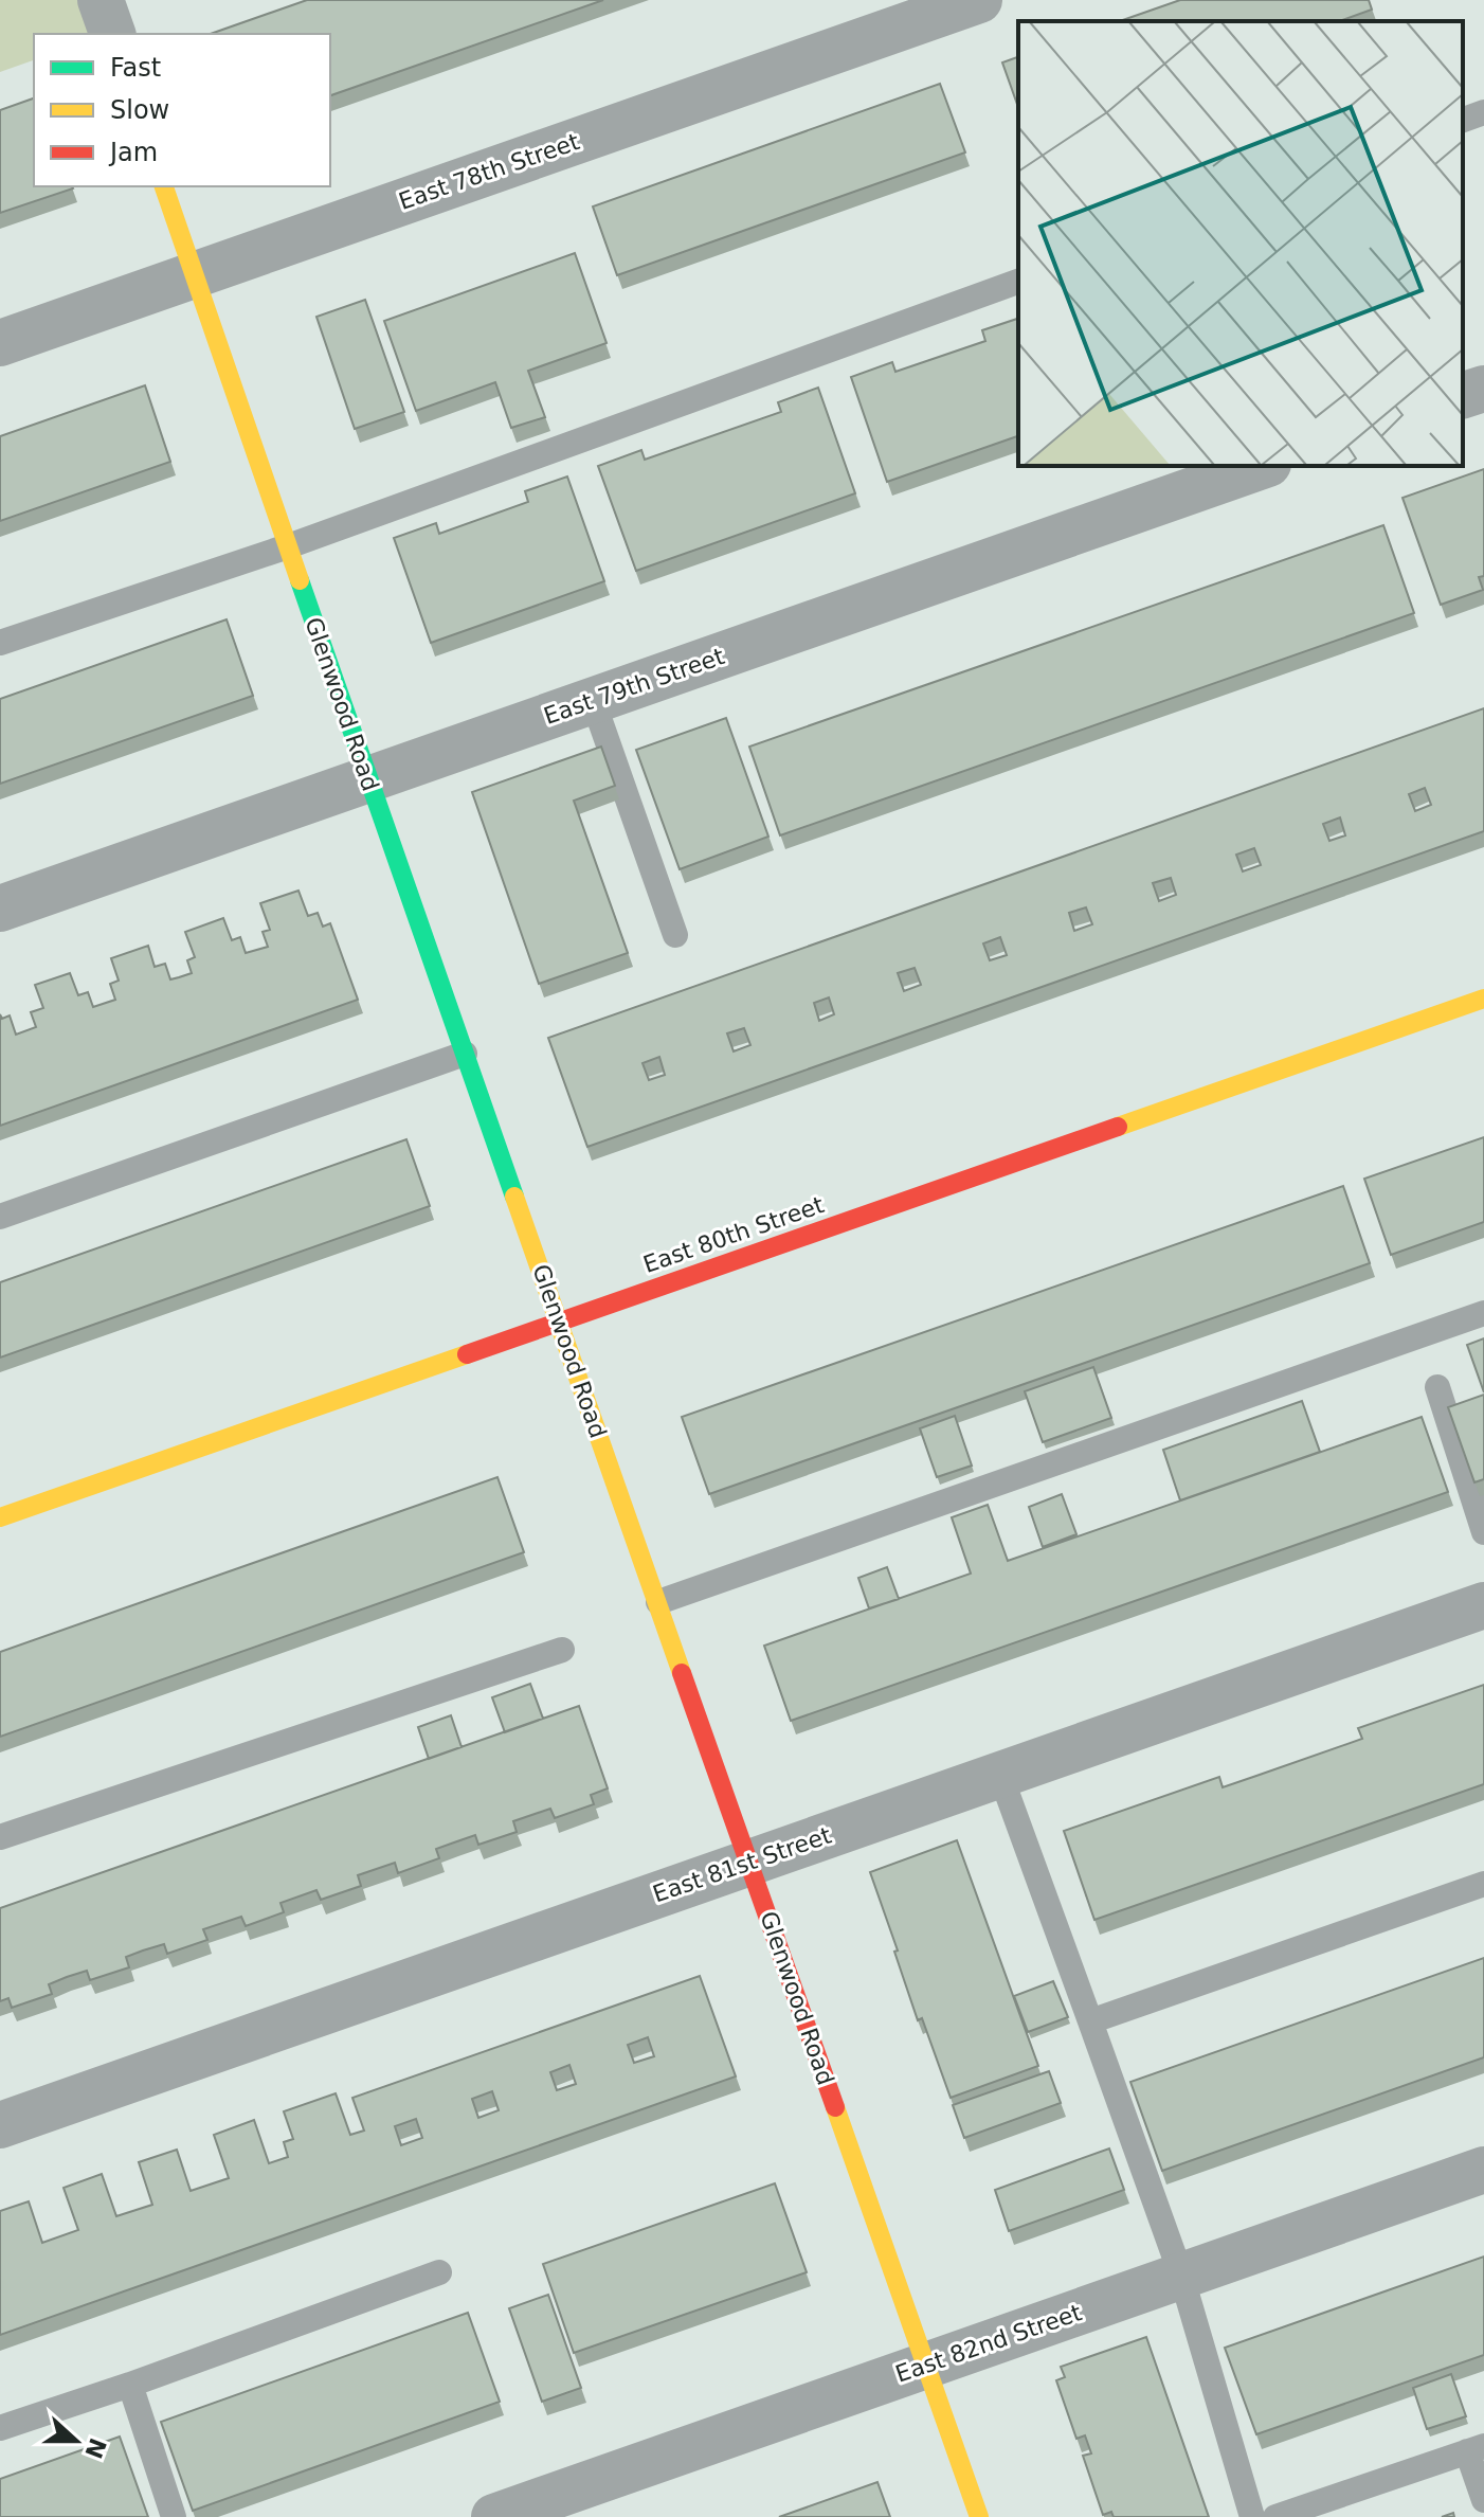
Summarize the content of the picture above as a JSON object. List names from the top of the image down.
{
  "streets": {
    "street": [
      "East 78th Street",
      "East 79th Street",
      "Glenwood Road",
      "East 80th Street",
      "East 81st Street",
      "East 82nd Street"
    ]
  },
  "crossings": [
    ["East 78th Street", "Glenwood Road"],
    ["East 79th Street", "Glenwood Road"],
    ["Glenwood Road", "East 80th Street"],
    ["Glenwood Road", "East 81st Street"],
    ["Glenwood Road", "East 82nd Street"]
  ],
  "legend": ["Fast", "Slow", "Jam"],
  "north": "right"
}
